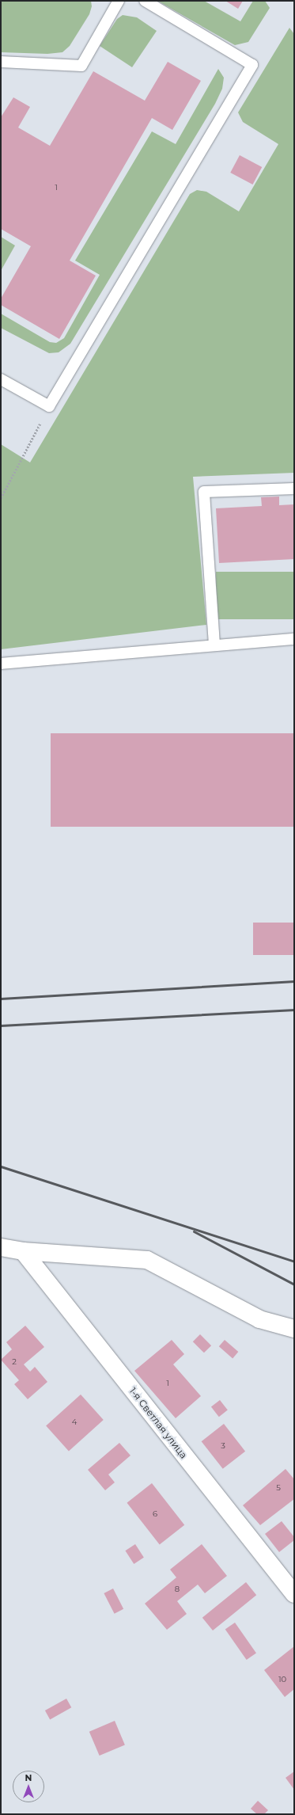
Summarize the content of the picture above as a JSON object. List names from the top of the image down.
{
  "streets": {
    "street": ["1-я Светлая улица"]
  },
  "house_numbers": [
    "1",
    "2",
    "1",
    "4",
    "3",
    "5",
    "6",
    "8",
    "10"
  ],
  "north": "top"
}
